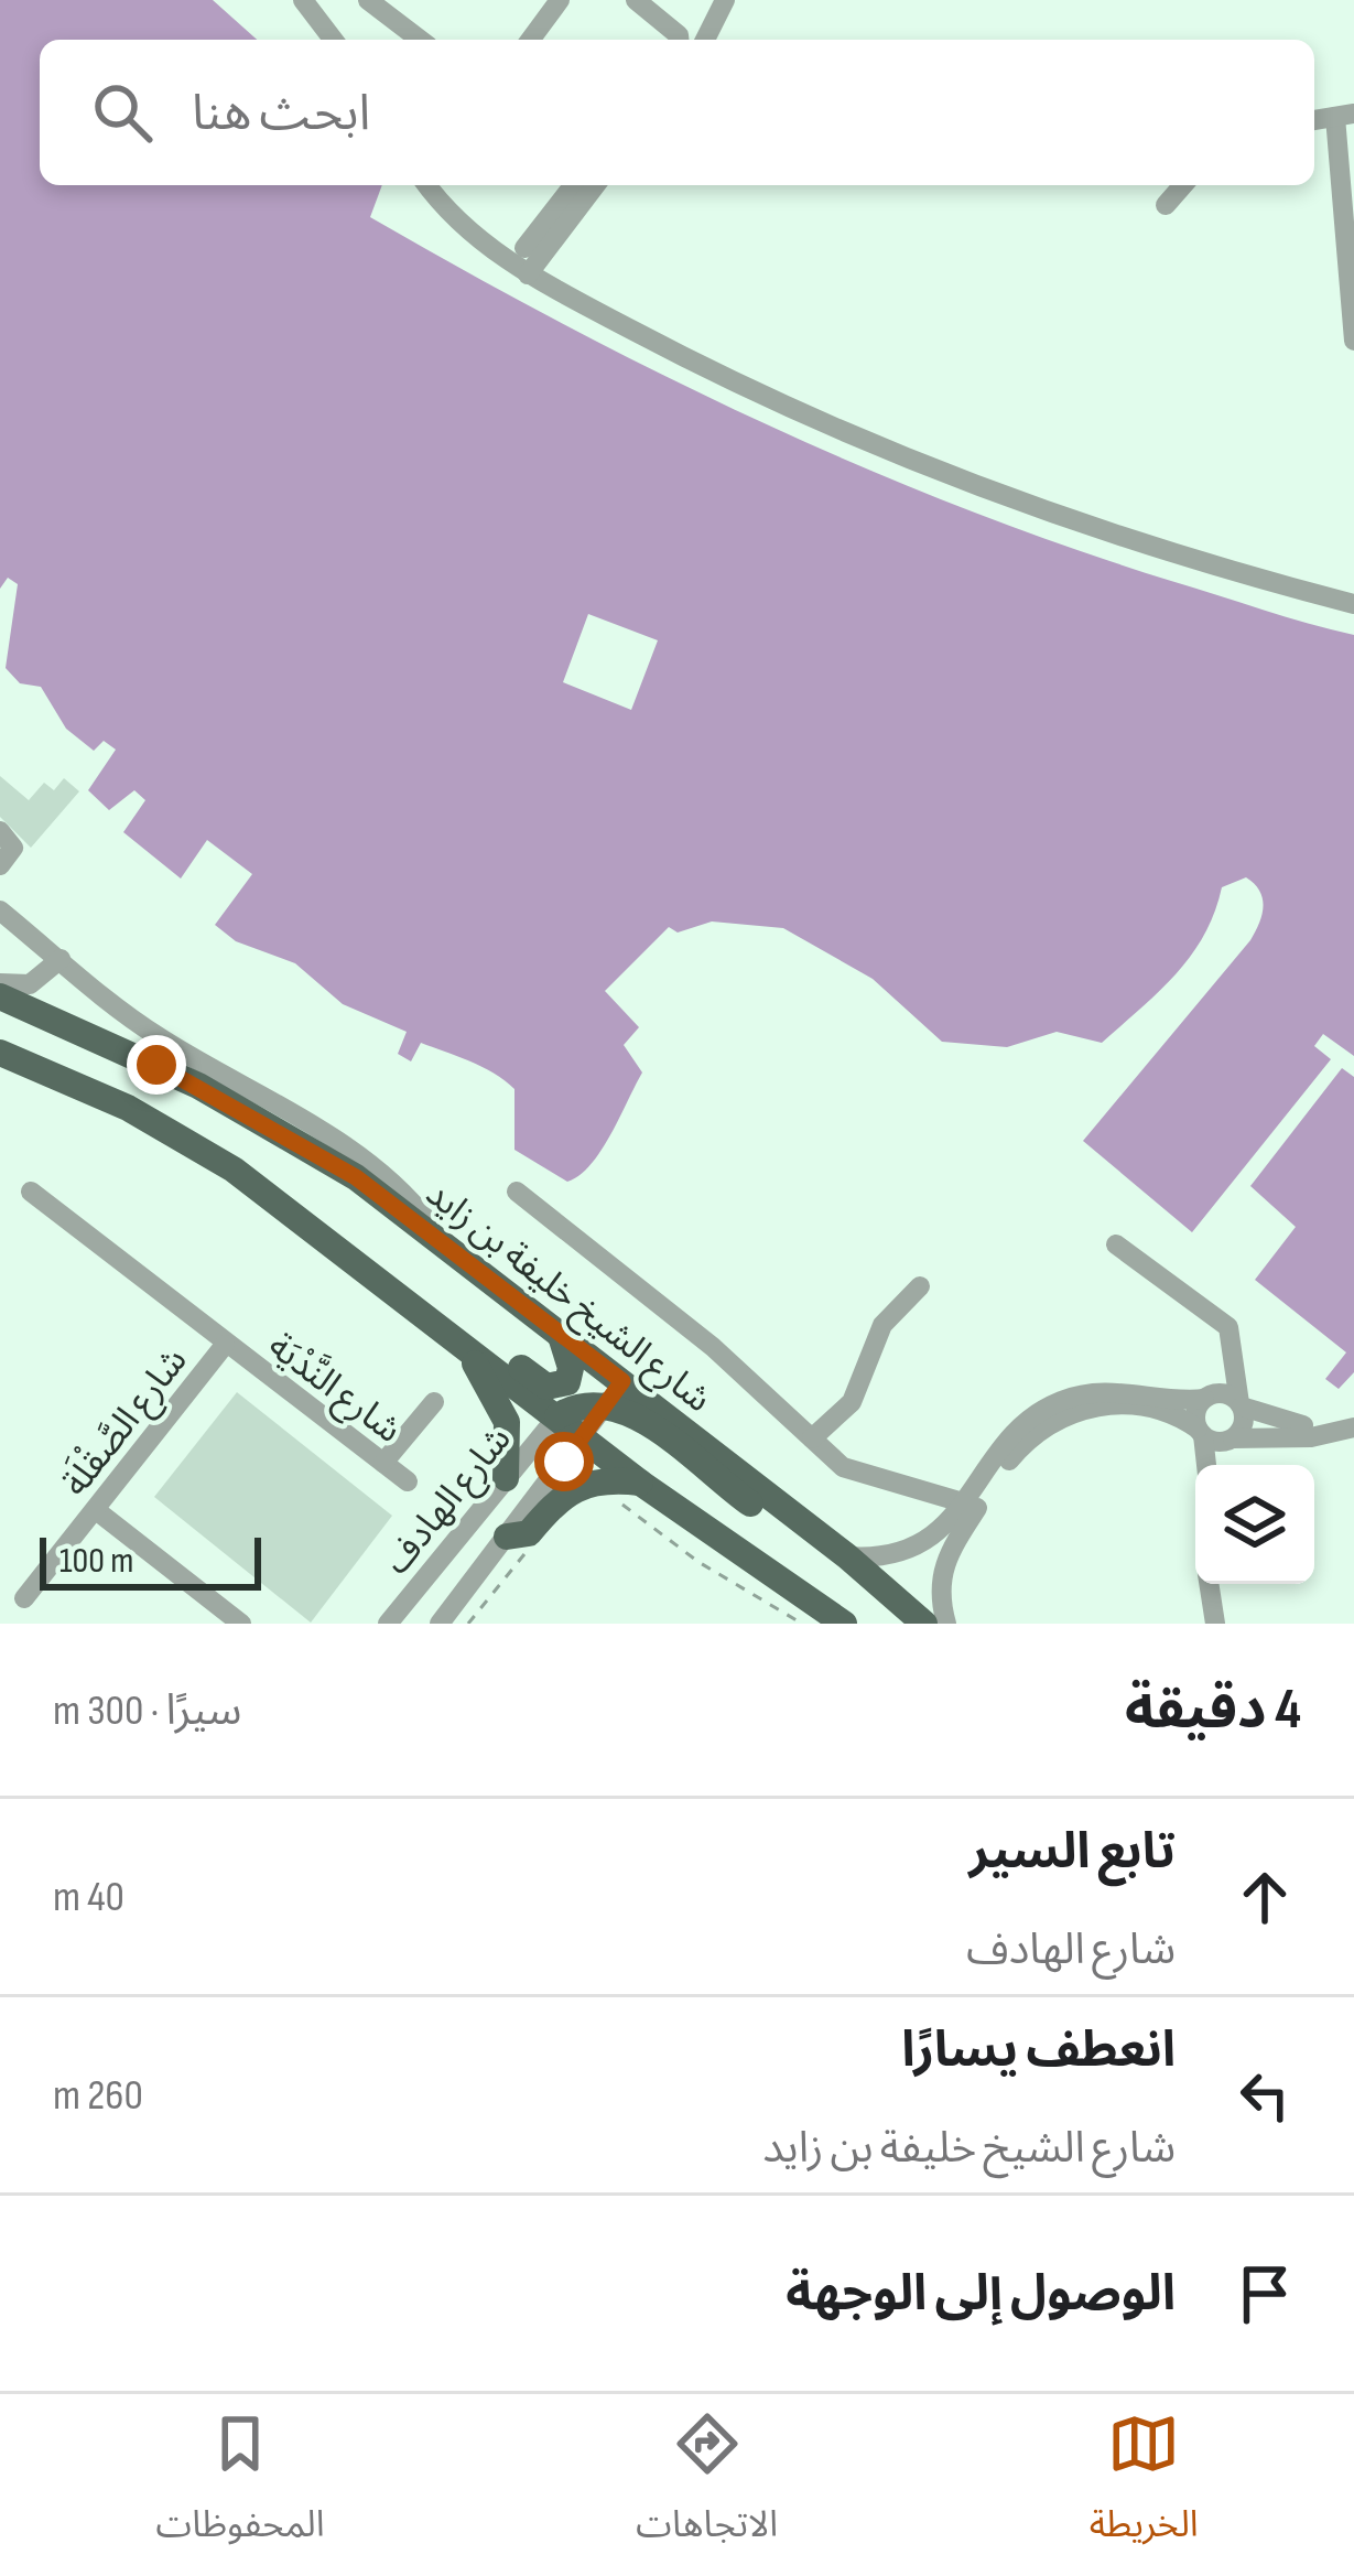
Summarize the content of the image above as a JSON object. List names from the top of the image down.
{
  "streets": {
    "main road": ["شارع الشيخ خليفة بن زايد"],
    "street": ["شارع النَّدْيَة", "شارع الصَّقْلَة", "شارع الهادف"]
  },
  "crossings": [
    ["شارع الشيخ خليفة بن زايد", "شارع الهادف"],
    ["شارع النَّدْيَة", "شارع الصَّقْلَة"]
  ],
  "scale_bar": "100 m",
  "page": {
    "search": "ابحث هنا",
    "scale": "100 m",
    "heading": ["4 دقيقة", "سيرًا · 300 m"],
    "list": [
      ["تابع السير", "شارع الهادف", "40 m"],
      ["انعطف يسارًا", "شارع الشيخ خليفة بن زايد", "260 m"],
      "الوصول إلى الوجهة"
    ],
    "nav": ["الخريطة", "الاتجاهات", "المحفوظات"]
  }
}
